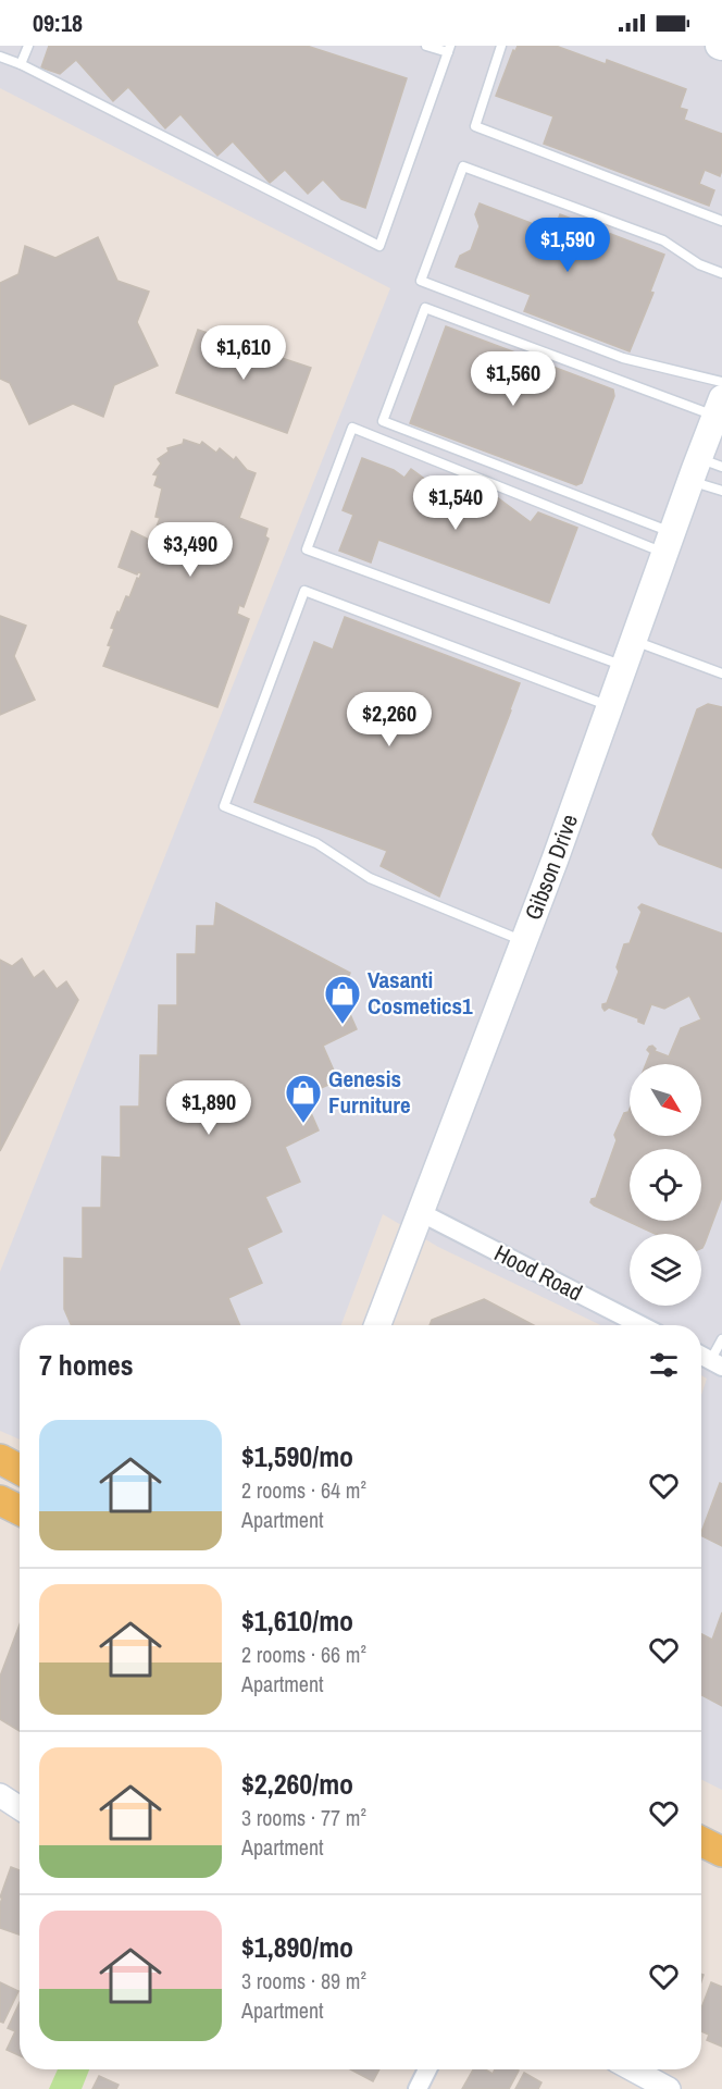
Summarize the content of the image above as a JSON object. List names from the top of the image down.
{
  "streets": {
    "main road": ["Gibson Drive"],
    "street": ["Hood Road"]
  },
  "crossings": [
    ["Gibson Drive", "Hood Road"]
  ],
  "places": {
    "shop": ["Vasanti Cosmetics1", "Genesis Furniture"]
  },
  "north": "bottom right",
  "page": {
    "status": "09:18",
    "price": [
      "$1,590",
      "$1,610",
      "$1,560",
      "$1,540",
      "$3,490",
      "$2,260",
      "$1,890"
    ],
    "heading": "7 homes",
    "list": [
      {
        "name": "$1,590/mo",
        "note": "2 rooms · 64 m² · Apartment"
      },
      {
        "name": "$1,610/mo",
        "note": "2 rooms · 66 m² · Apartment"
      },
      {
        "name": "$2,260/mo",
        "note": "3 rooms · 77 m² · Apartment"
      },
      {
        "name": "$1,890/mo",
        "note": "3 rooms · 89 m² · Apartment"
      }
    ]
  }
}
